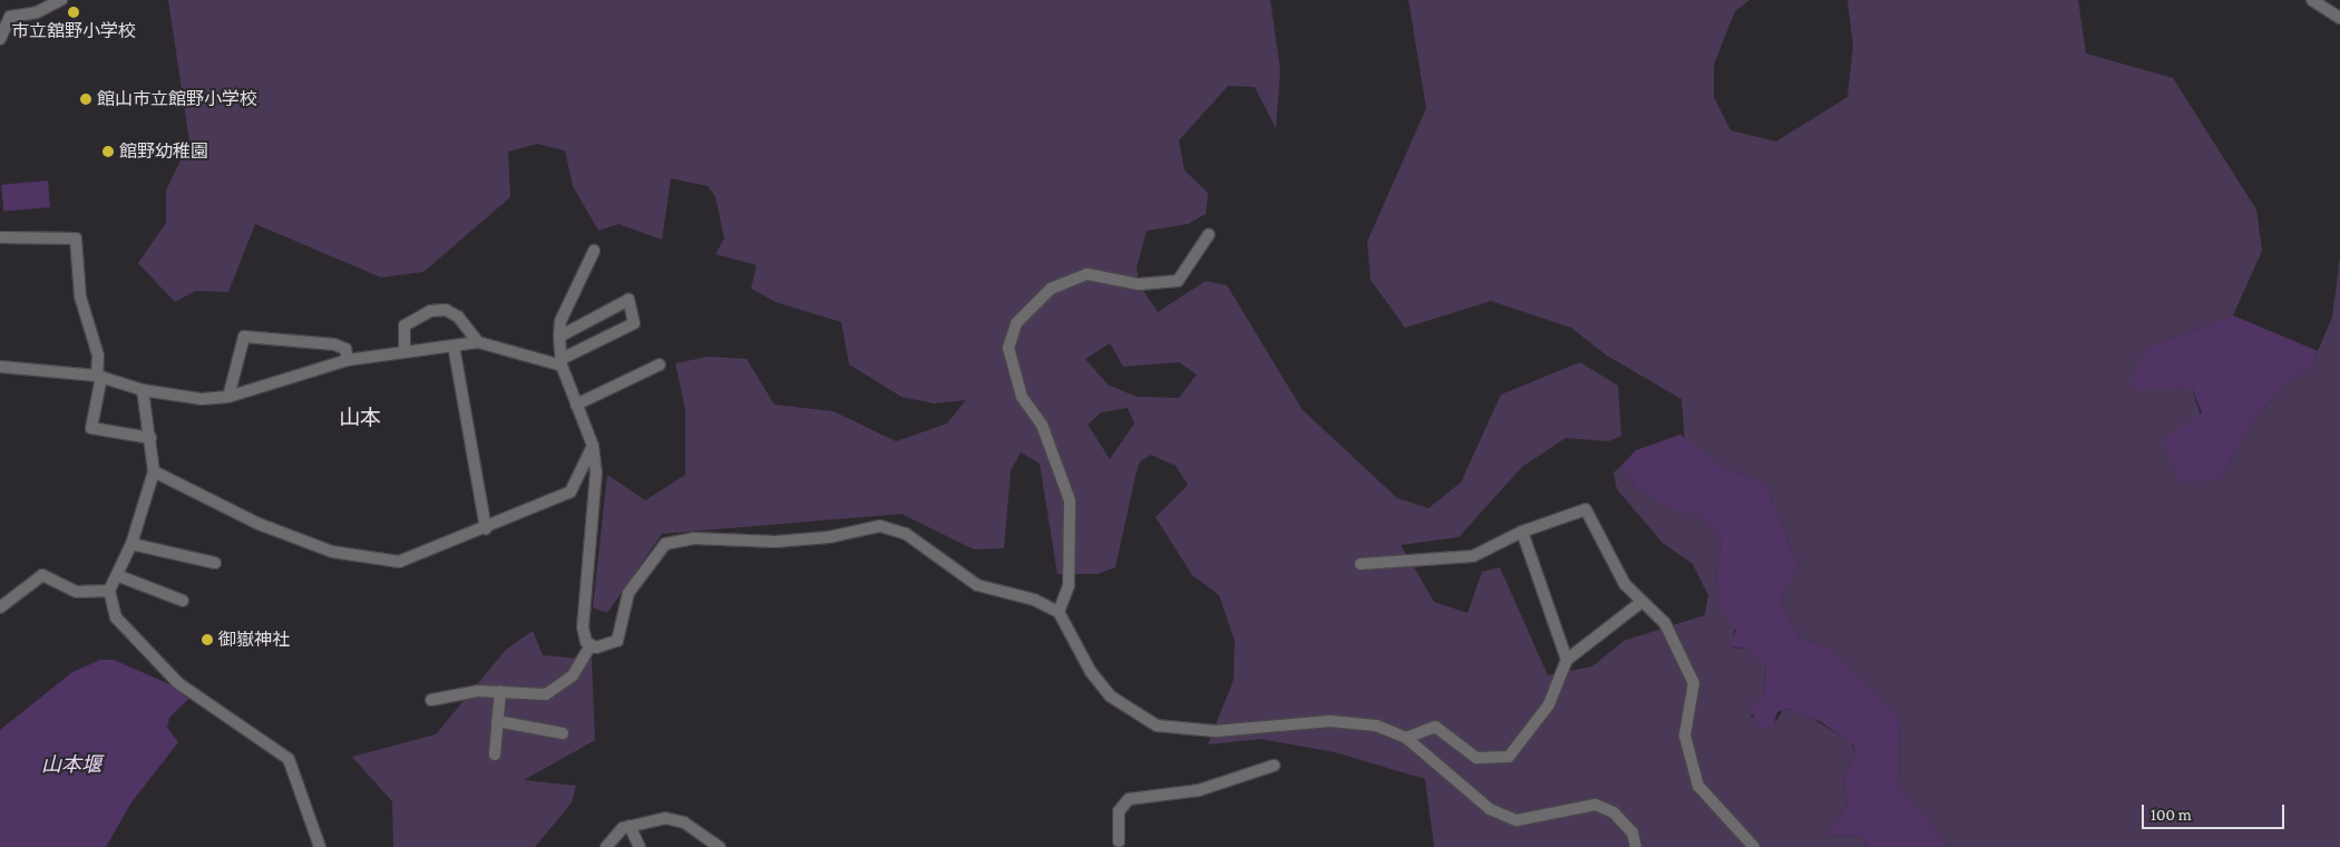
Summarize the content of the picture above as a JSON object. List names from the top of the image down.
{
  "districts": ["山本"],
  "water": ["山本堰"],
  "places": [
    "市立舘野小学校",
    "館山市立館野小学校",
    "館野幼稚園",
    "御嶽神社"
  ],
  "scale_bar": "100 m"
}
